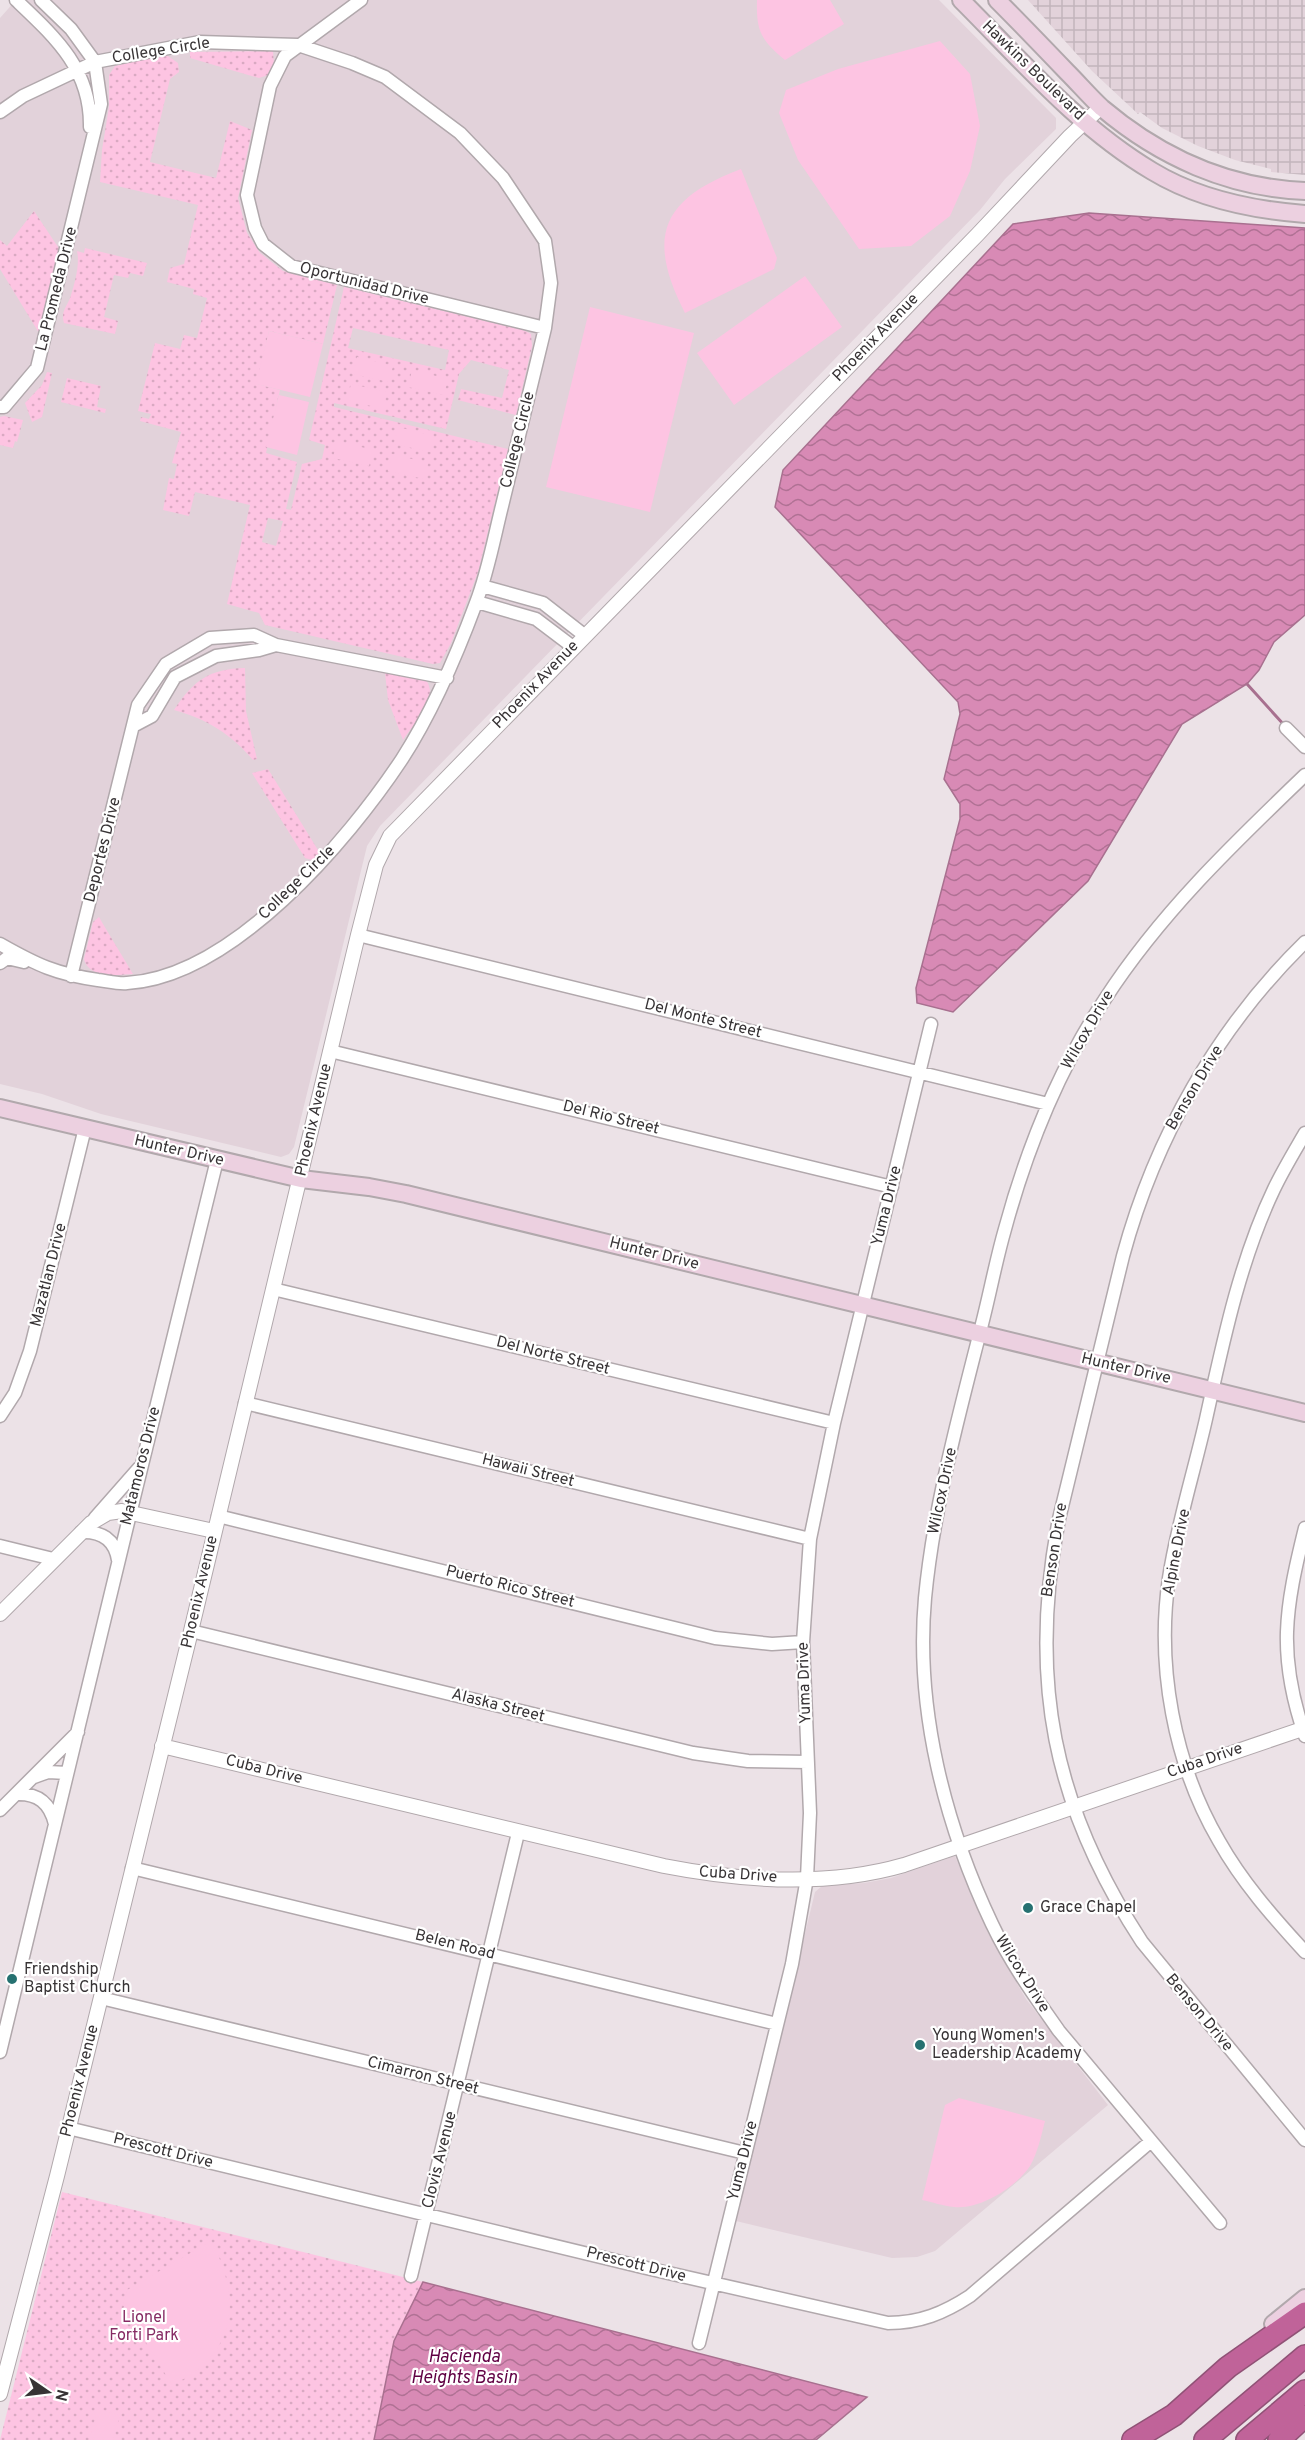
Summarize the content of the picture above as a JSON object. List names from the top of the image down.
{
  "streets": {
    "main road": ["Hawkins Boulevard", "Hunter Drive"],
    "street": [
      "College Circle",
      "Oportunidad Drive",
      "La Promeda Drive",
      "Phoenix Avenue",
      "Deportes Drive",
      "Del Monte Street",
      "Wilcox Drive",
      "Benson Drive",
      "Del Rio Street",
      "Yuma Drive",
      "Mazatlan Drive",
      "Del Norte Street",
      "Matamoros Drive",
      "Hawaii Street",
      "Alpine Drive",
      "Puerto Rico Street",
      "Alaska Street",
      "Cuba Drive",
      "Belen Road",
      "Cimarron Street",
      "Prescott Drive",
      "Clovis Avenue"
    ]
  },
  "crossings": [
    ["College Circle", "Oportunidad Drive"],
    ["College Circle", "Deportes Drive"],
    ["Hawkins Boulevard", "Phoenix Avenue"],
    ["Phoenix Avenue", "Del Monte Street"],
    ["Phoenix Avenue", "Del Rio Street"],
    ["Phoenix Avenue", "Hunter Drive"],
    ["Phoenix Avenue", "Del Norte Street"],
    ["Phoenix Avenue", "Hawaii Street"],
    ["Phoenix Avenue", "Puerto Rico Street"],
    ["Phoenix Avenue", "Alaska Street"],
    ["Phoenix Avenue", "Cuba Drive"],
    ["Phoenix Avenue", "Belen Road"],
    ["Phoenix Avenue", "Cimarron Street"],
    ["Phoenix Avenue", "Prescott Drive"],
    ["Del Monte Street", "Wilcox Drive"],
    ["Del Monte Street", "Yuma Drive"],
    ["Wilcox Drive", "Hunter Drive"],
    ["Wilcox Drive", "Cuba Drive"],
    ["Wilcox Drive", "Prescott Drive"],
    ["Benson Drive", "Hunter Drive"],
    ["Benson Drive", "Cuba Drive"],
    ["Del Rio Street", "Yuma Drive"],
    ["Hunter Drive", "Yuma Drive"],
    ["Hunter Drive", "Mazatlan Drive"],
    ["Hunter Drive", "Matamoros Drive"],
    ["Hunter Drive", "Alpine Drive"],
    ["Yuma Drive", "Del Norte Street"],
    ["Yuma Drive", "Hawaii Street"],
    ["Yuma Drive", "Puerto Rico Street"],
    ["Yuma Drive", "Alaska Street"],
    ["Yuma Drive", "Cuba Drive"],
    ["Yuma Drive", "Belen Road"],
    ["Yuma Drive", "Cimarron Street"],
    ["Yuma Drive", "Prescott Drive"],
    ["Alpine Drive", "Cuba Drive"],
    ["Cuba Drive", "Clovis Avenue"],
    ["Belen Road", "Clovis Avenue"],
    ["Cimarron Street", "Clovis Avenue"],
    ["Prescott Drive", "Clovis Avenue"]
  ],
  "water": ["Hacienda Heights Basin"],
  "parks": ["Lionel Forti Park"],
  "places": ["Grace Chapel", "Friendship Baptist Church", "Young Women's Leadership Academy"],
  "north": "right"
}
